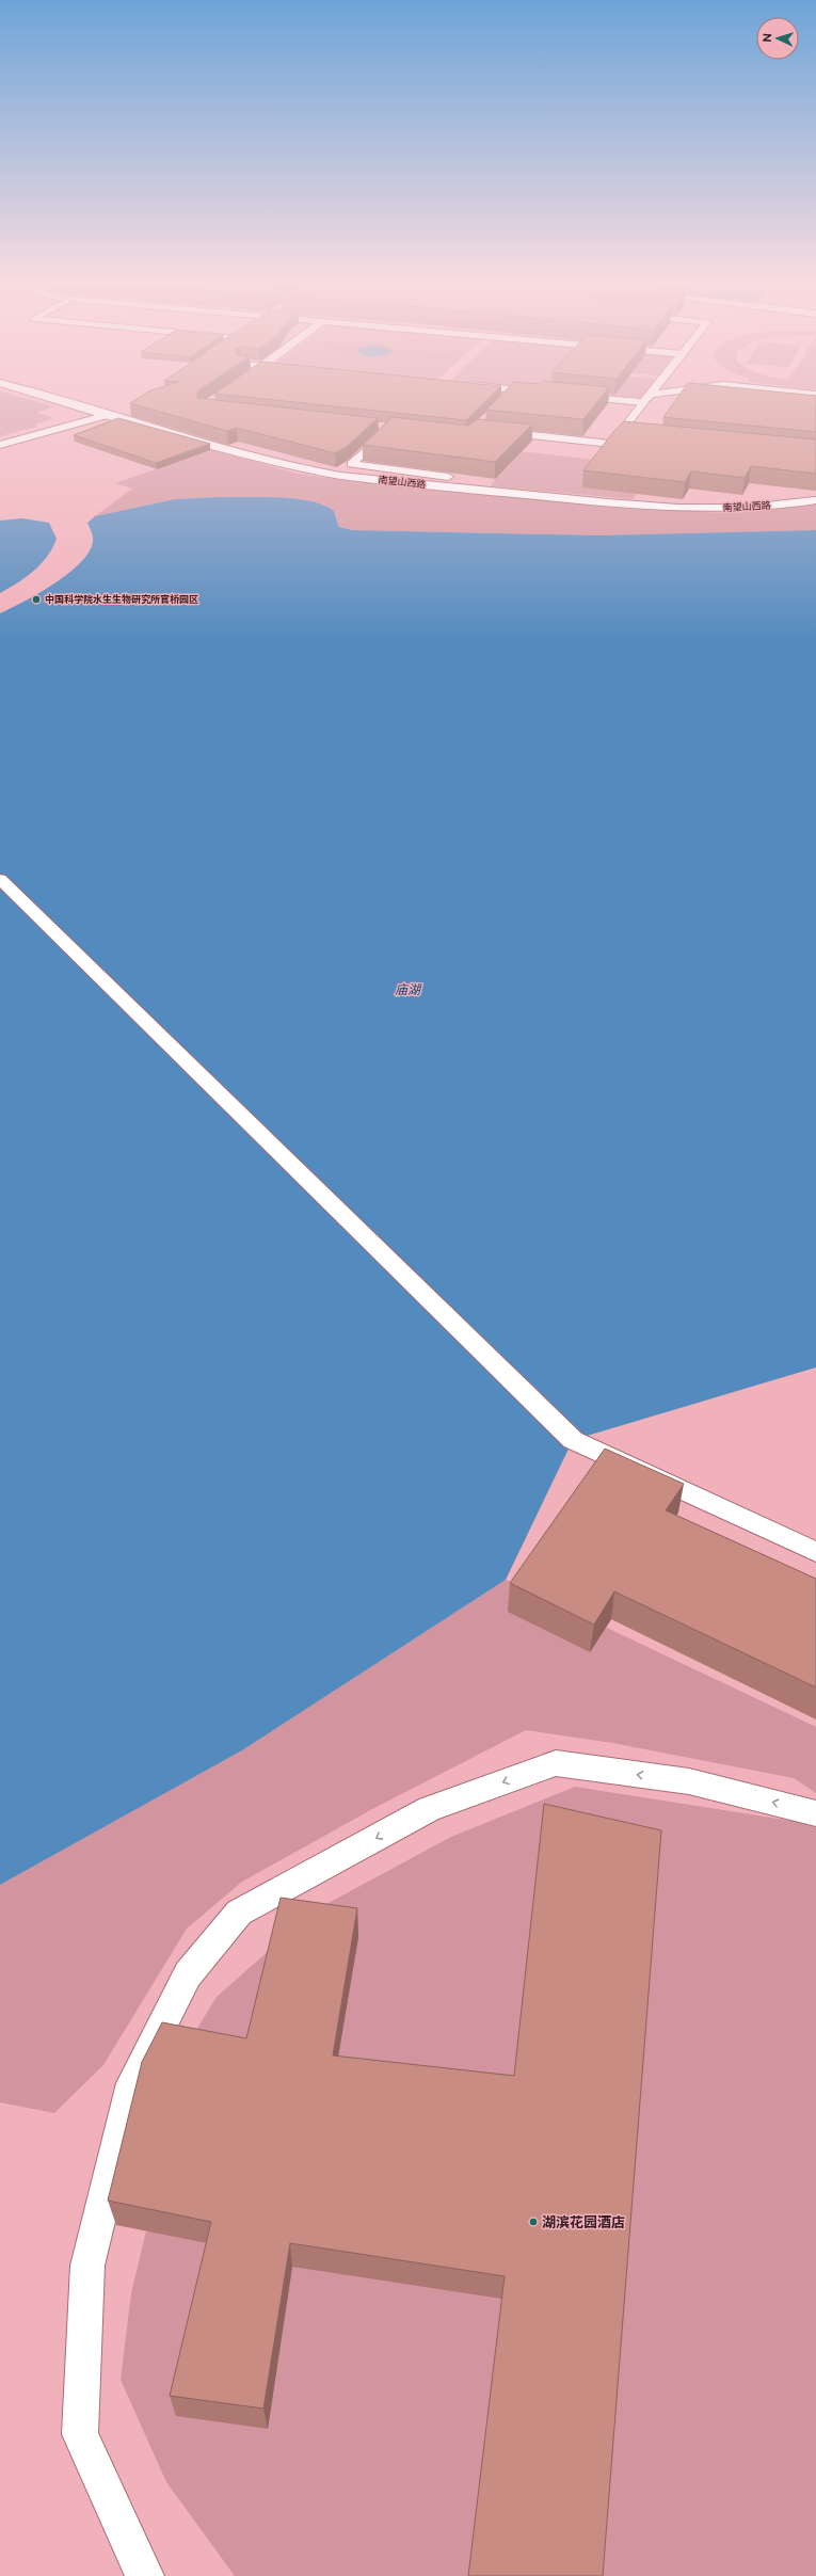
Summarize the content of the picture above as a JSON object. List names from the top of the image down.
{
  "streets": {
    "street": ["南望山西路"]
  },
  "water": ["庙湖"],
  "places": ["中国科学院水生生物研究所官桥园区", "湖滨花园酒店"],
  "north": "left"
}
